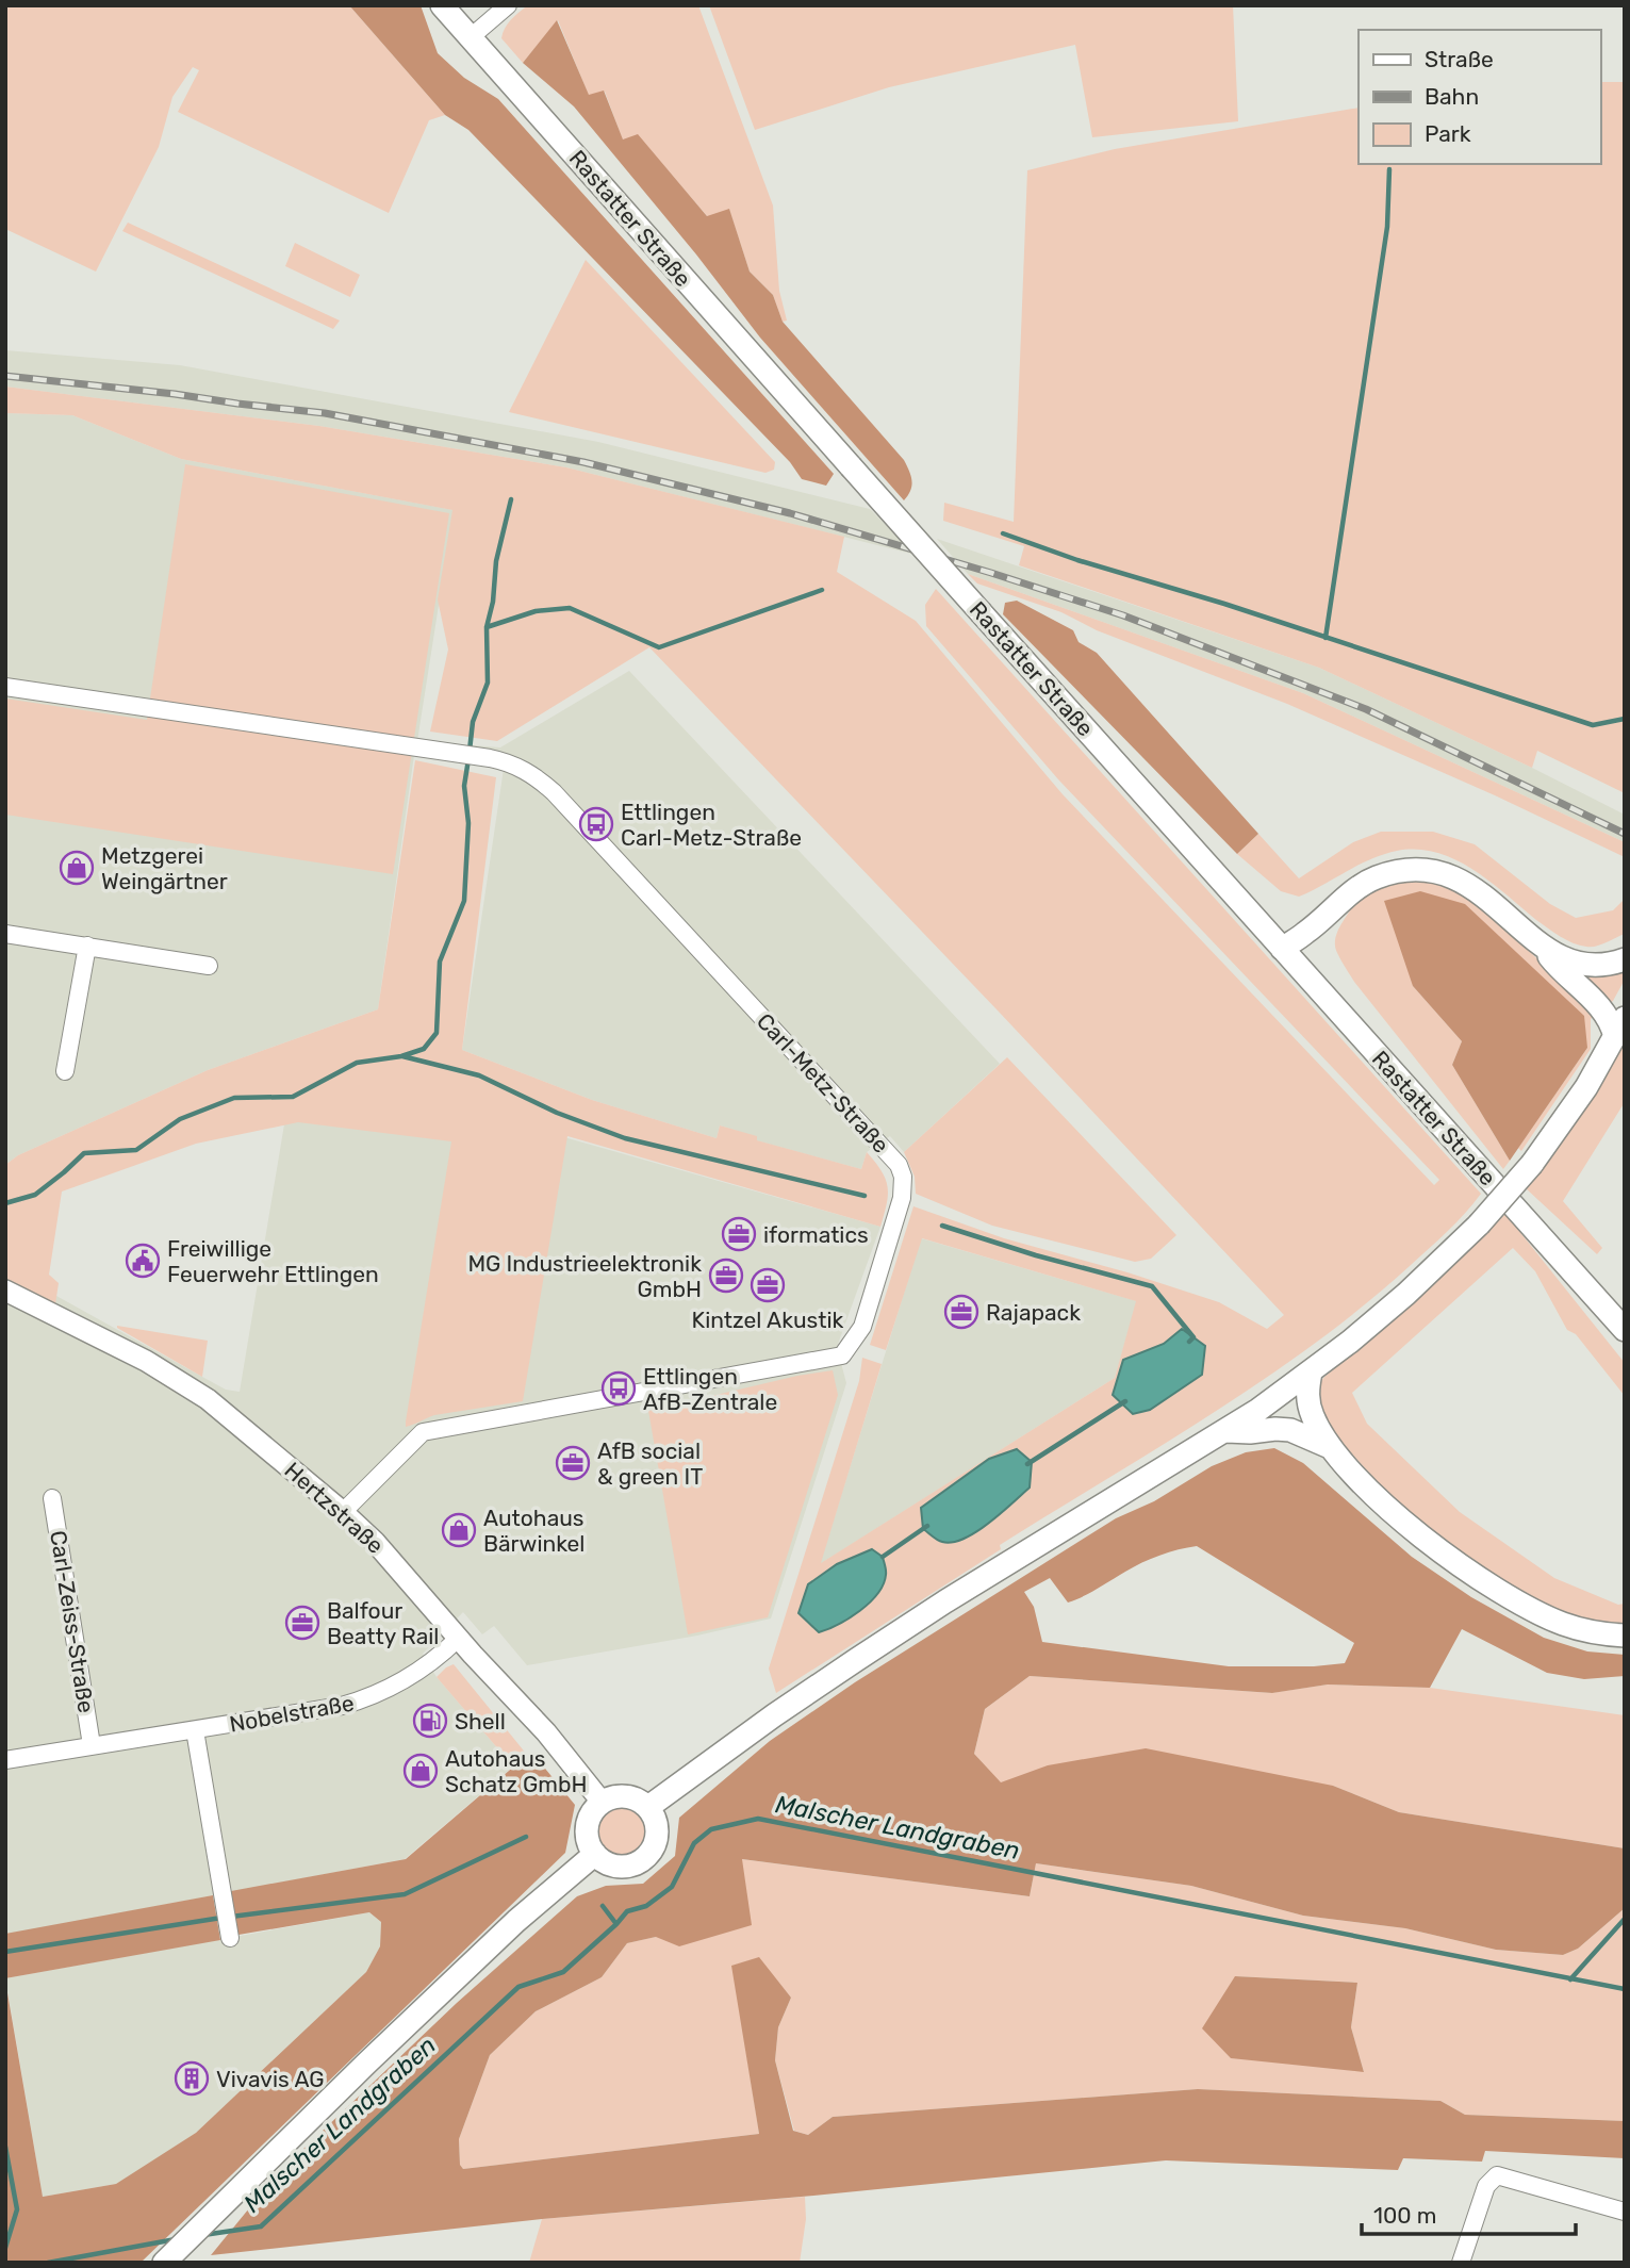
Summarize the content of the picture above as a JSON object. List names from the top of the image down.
{
  "streets": {
    "main road": ["Rastatter Straße"],
    "street": [
      "Carl-Metz-Straße",
      "Hertzstraße",
      "Carl-Zeiss-Straße",
      "Nobelstraße"
    ]
  },
  "crossings": [
    ["Carl-Metz-Straße", "Hertzstraße"],
    ["Hertzstraße", "Nobelstraße"],
    ["Carl-Zeiss-Straße", "Nobelstraße"]
  ],
  "water": ["Malscher Landgraben"],
  "places": {
    "bus stop": ["Ettlingen Carl-Metz-Straße", "Ettlingen AfB-Zentrale"],
    "shop": ["Metzgerei Weingärtner", "Autohaus Bärwinkel", "Autohaus Schatz GmbH"],
    "office": [
      "iformatics",
      "MG Industrieelektronik GmbH",
      "Kintzel Akustik",
      "Rajapack",
      "AfB social & green IT",
      "Balfour Beatty Rail"
    ],
    "public building": ["Freiwillige Feuerwehr Ettlingen"],
    "fuel station": ["Shell"],
    "building": ["Vivavis AG"]
  },
  "legend": ["Straße", "Bahn", "Park"],
  "scale_bar": "100 m"
}
